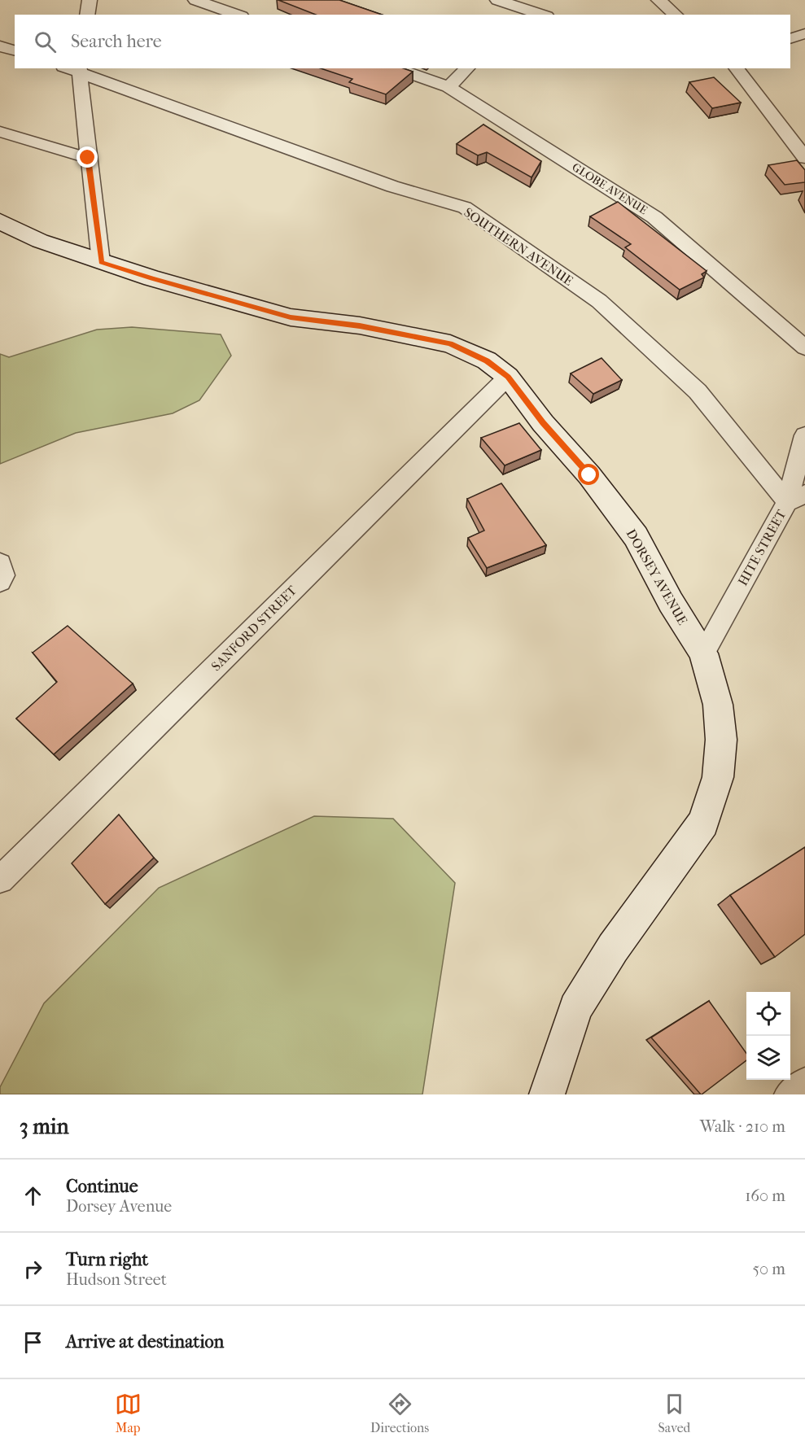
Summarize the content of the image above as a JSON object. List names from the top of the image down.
{
  "streets": {
    "street": [
      "GLOBE AVENUE",
      "SOUTHERN AVENUE",
      "HITE STREET",
      "DORSEY AVENUE",
      "SANFORD STREET"
    ]
  },
  "crossings": [
    ["SOUTHERN AVENUE", "HITE STREET"],
    ["HITE STREET", "DORSEY AVENUE"],
    ["DORSEY AVENUE", "SANFORD STREET"]
  ],
  "page": {
    "search": "Search here",
    "heading": ["3 min", "Walk · 210 m"],
    "list": [
      ["Continue", "Dorsey Avenue", "160 m"],
      ["Turn right", "Hudson Street", "50 m"],
      "Arrive at destination"
    ],
    "nav": ["Map", "Directions", "Saved"]
  }
}
